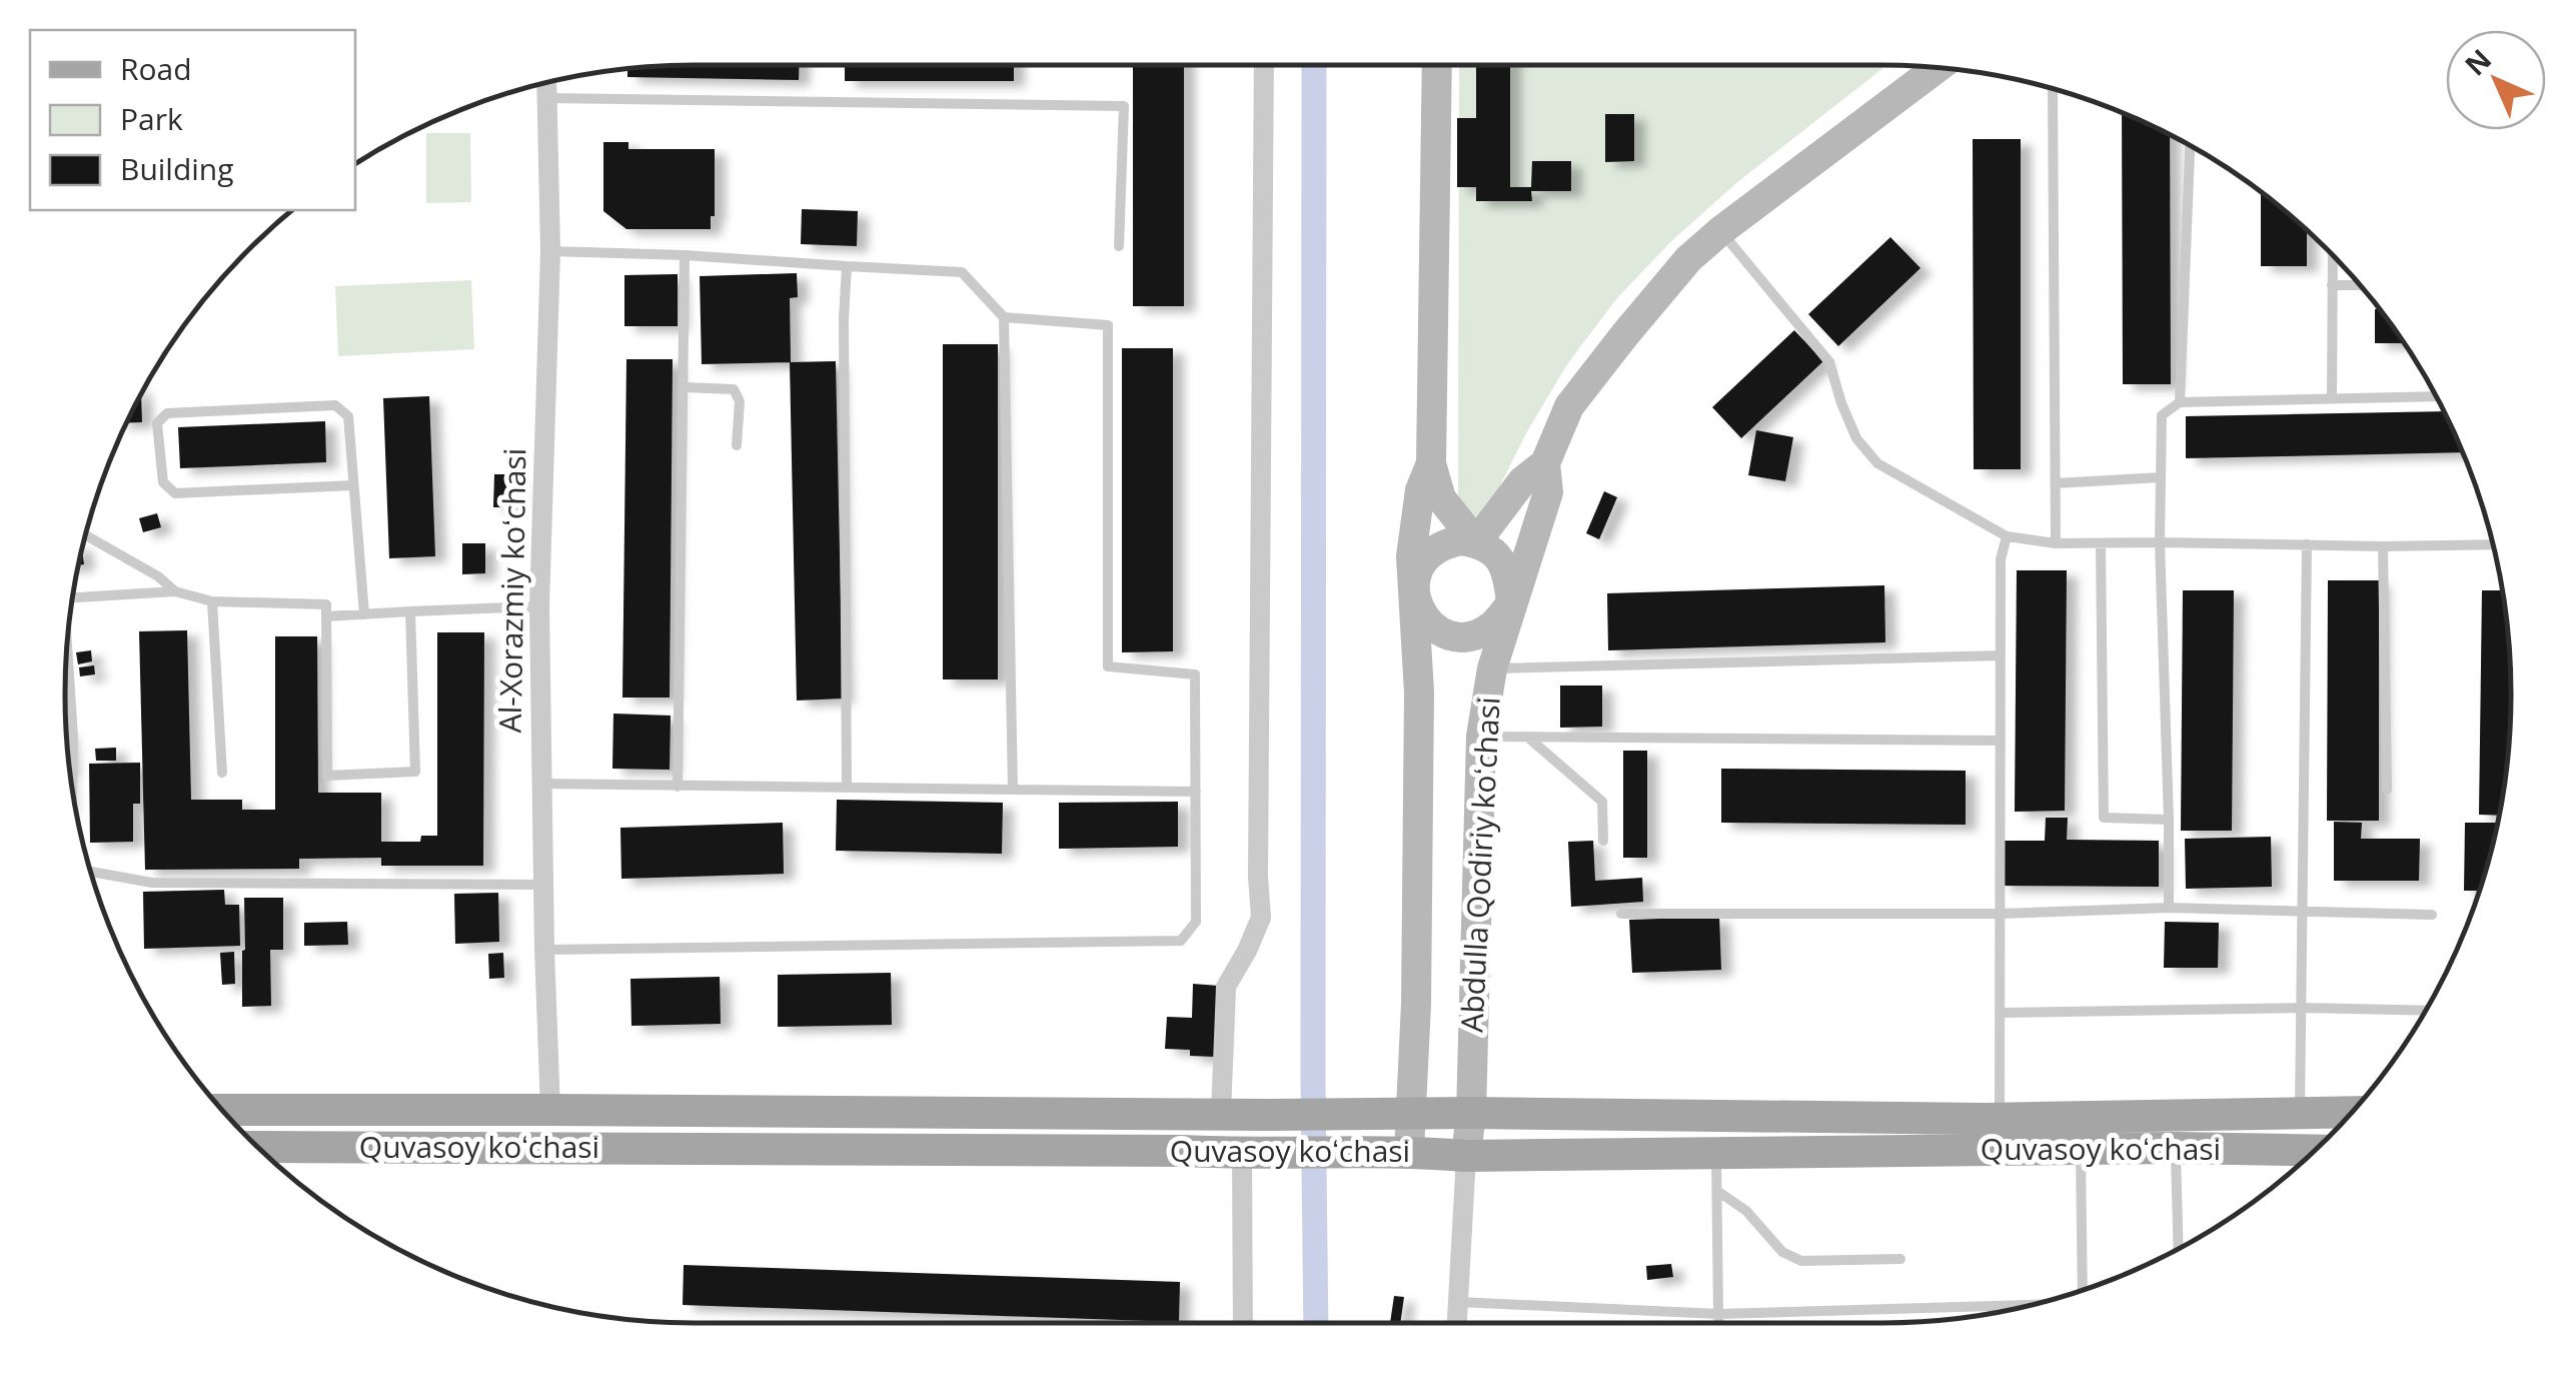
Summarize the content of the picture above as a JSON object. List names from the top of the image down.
{
  "streets": {
    "main road": ["Quvasoy koʻchasi"],
    "street": ["Al-Xorazmiy koʻchasi", "Abdulla Qodiriy koʻchasi"]
  },
  "crossings": [
    ["Al-Xorazmiy koʻchasi", "Quvasoy koʻchasi"],
    ["Abdulla Qodiriy koʻchasi", "Quvasoy koʻchasi"]
  ],
  "legend": ["Road", "Park", "Building"],
  "north": "top left"
}
